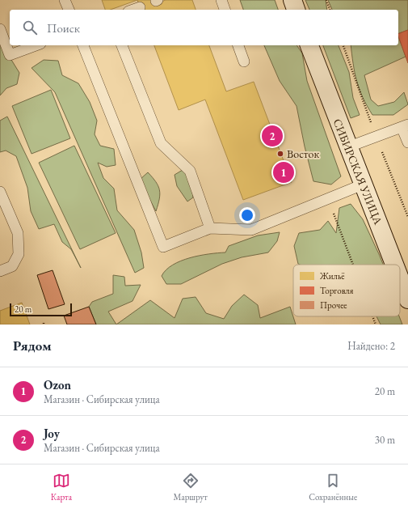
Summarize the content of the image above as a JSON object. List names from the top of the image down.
{
  "streets": {
    "street": ["СИБИРСКАЯ УЛИЦА"]
  },
  "places": ["Восток"],
  "legend": ["Жильё", "Торговля", "Прочее"],
  "scale_bar": "20 m",
  "page": {
    "search": "Поиск",
    "pins": ["2", "1"],
    "scale": "20 m",
    "heading": ["Рядом", "Найдено: 2"],
    "list": [
      {
        "mark": "1",
        "name": "Ozon",
        "note": "Магазин · Сибирская улица",
        "value": "20 m"
      },
      {
        "mark": "2",
        "name": "Joy",
        "note": "Магазин · Сибирская улица",
        "value": "30 m"
      }
    ],
    "nav": ["Карта", "Маршрут", "Сохранённые"]
  }
}
